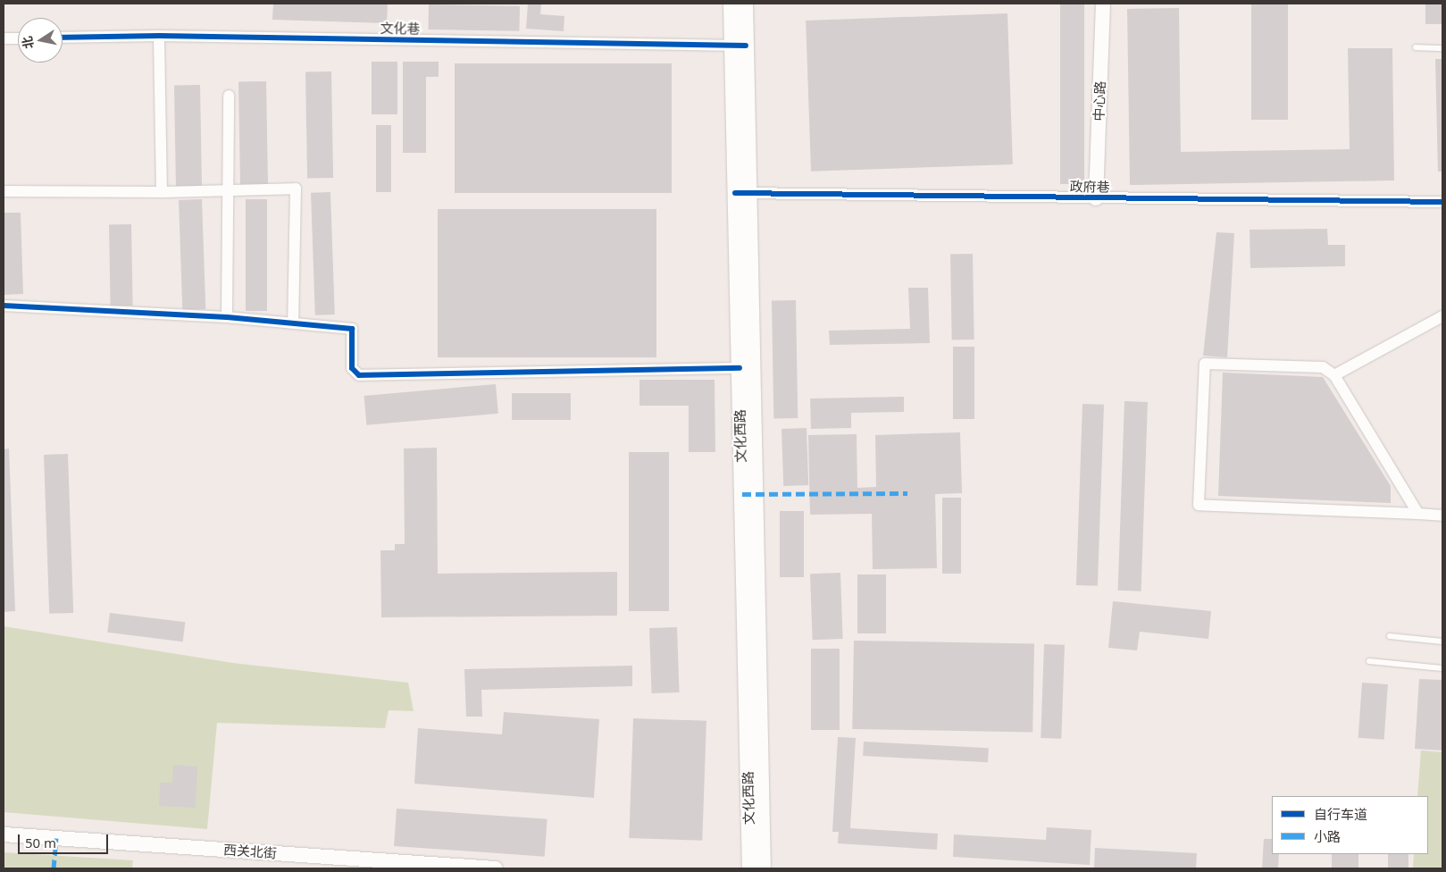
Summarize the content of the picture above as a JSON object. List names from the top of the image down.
{
  "streets": {
    "main road": ["文化西路"],
    "street": [
      "文化巷",
      "中心路",
      "政府巷",
      "西关北街"
    ]
  },
  "crossings": [
    ["文化巷", "文化西路"],
    ["中心路", "政府巷"],
    ["政府巷", "文化西路"]
  ],
  "legend": ["自行车道", "小路"],
  "scale_bar": "50 m",
  "north": "left"
}
